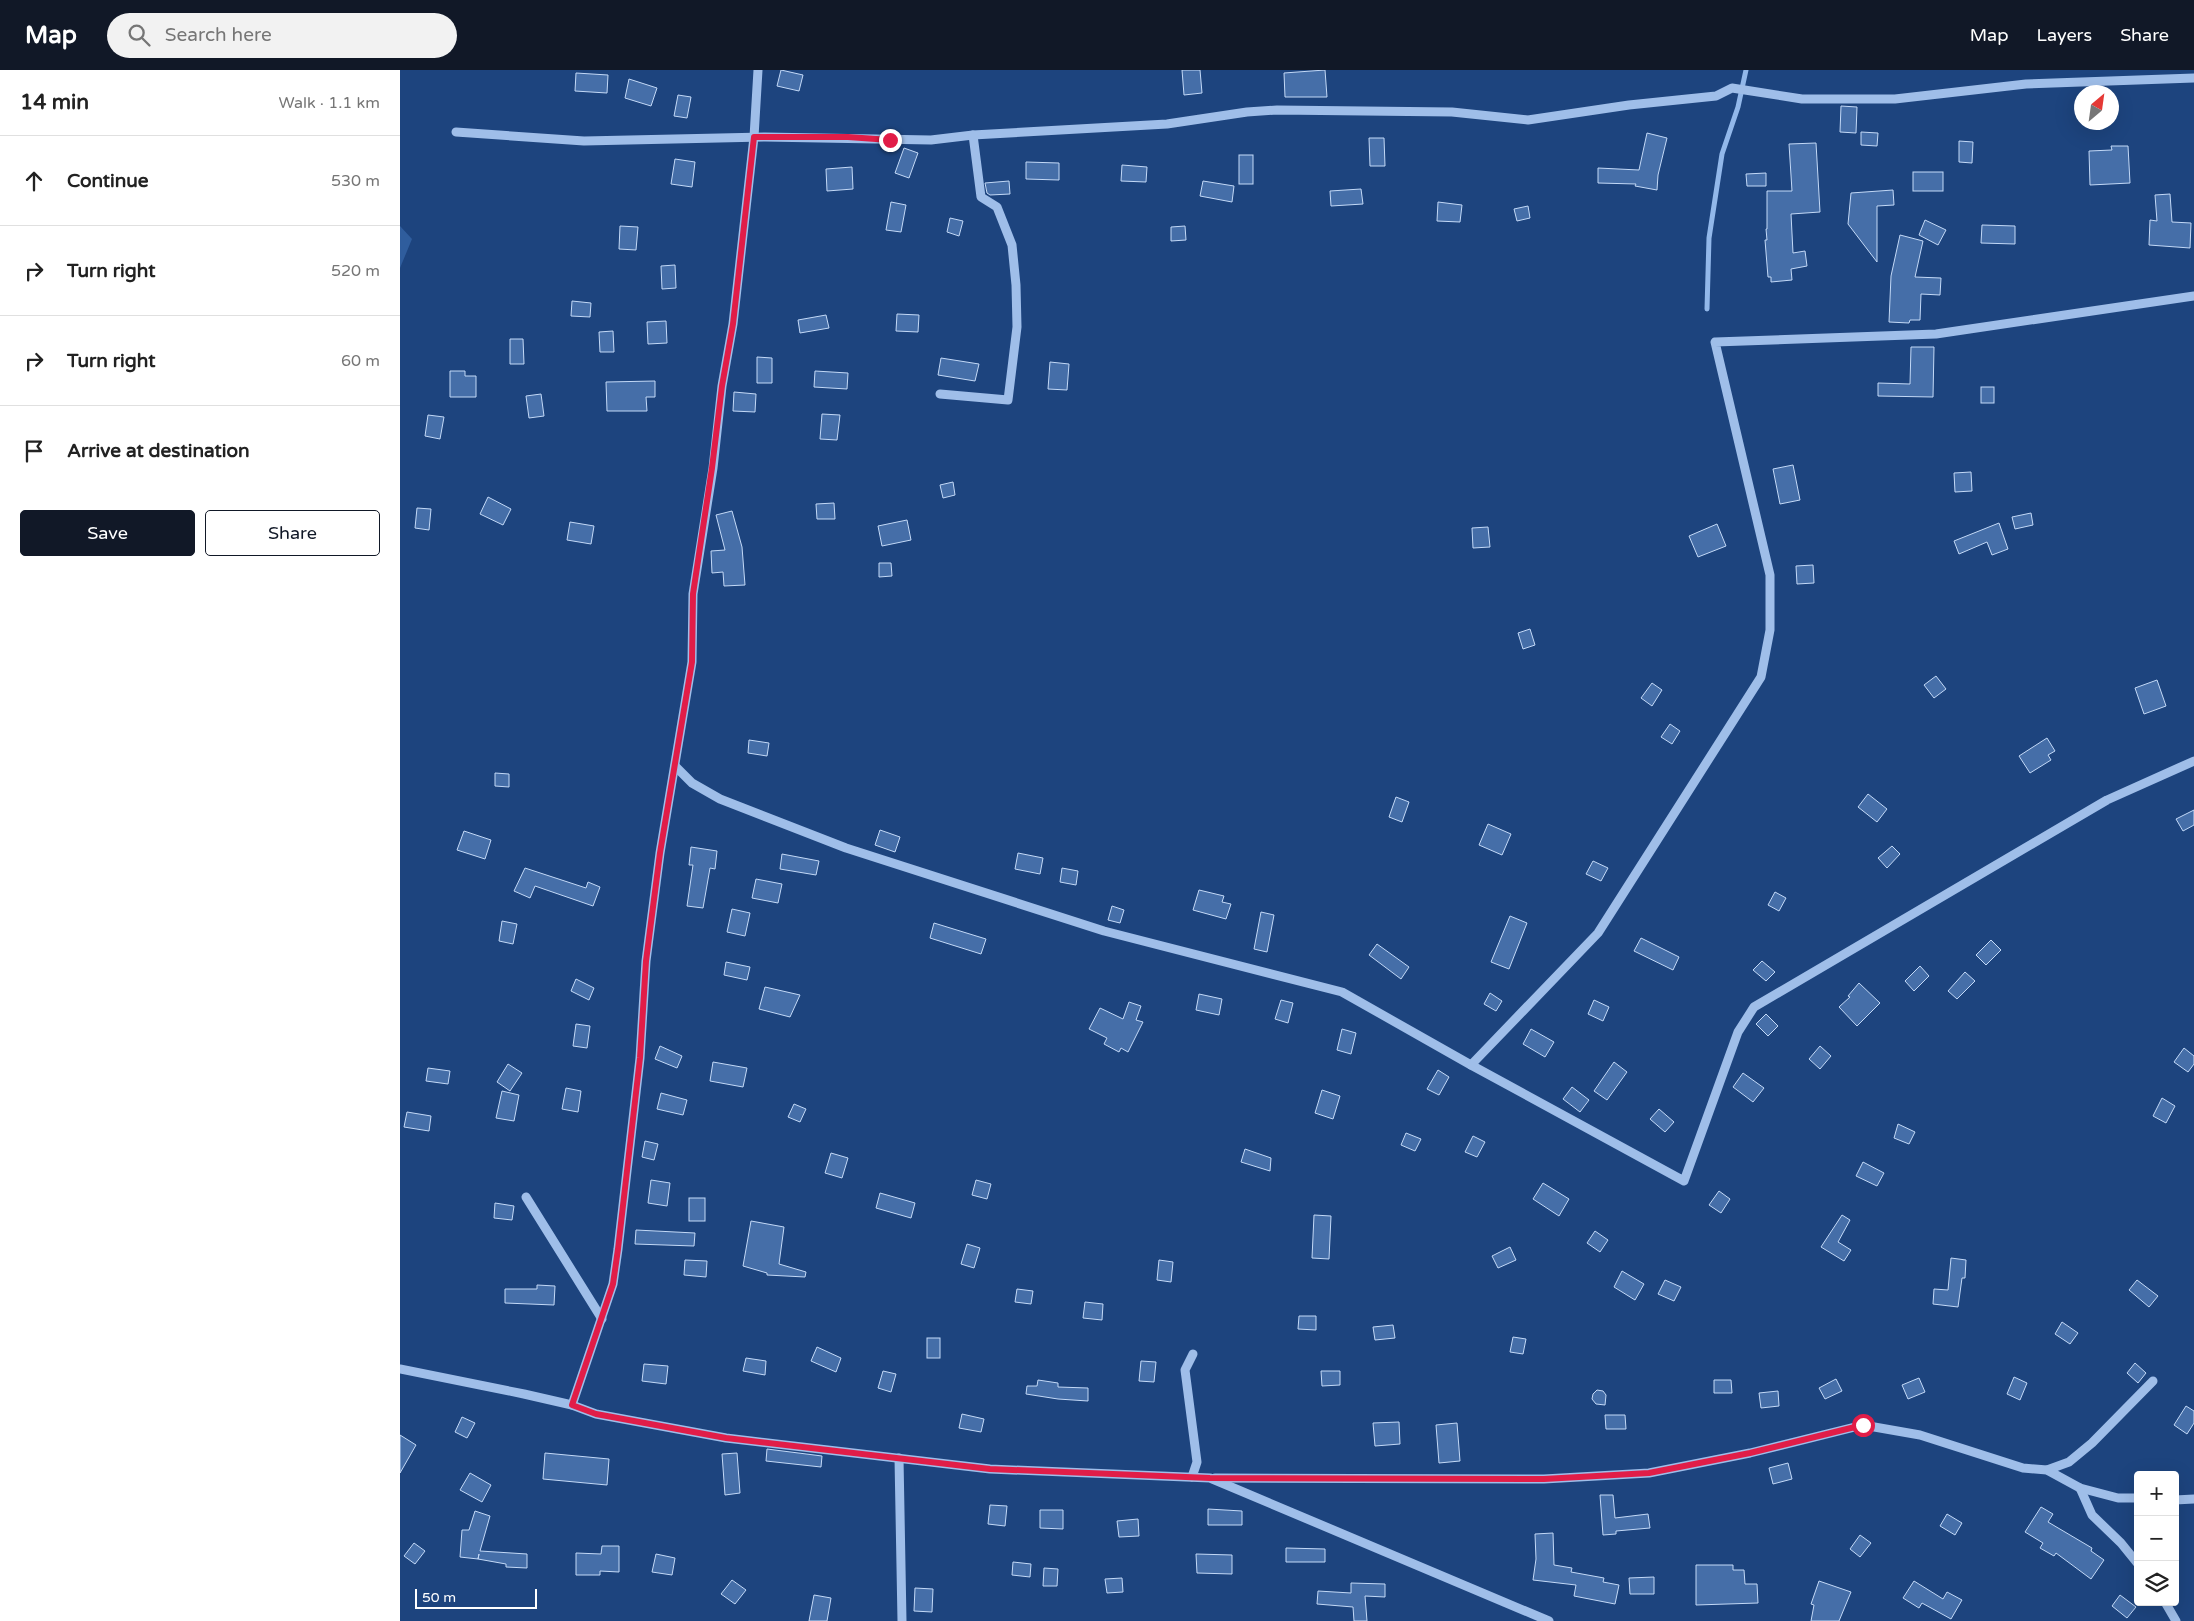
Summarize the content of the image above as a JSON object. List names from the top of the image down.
{
  "scale_bar": "50 m",
  "north": "top right",
  "page": {
    "header": "Map",
    "search": "Search here",
    "nav": ["Map", "Layers", "Share"],
    "heading": ["14 min", "Walk · 1.1 km"],
    "list": [
      ["Continue", "530 m"],
      ["Turn right", "520 m"],
      ["Turn right", "60 m"],
      "Arrive at destination"
    ],
    "buttons": ["Save", "Share"],
    "map_buttons": ["+", "−"],
    "scale": "50 m"
  }
}
